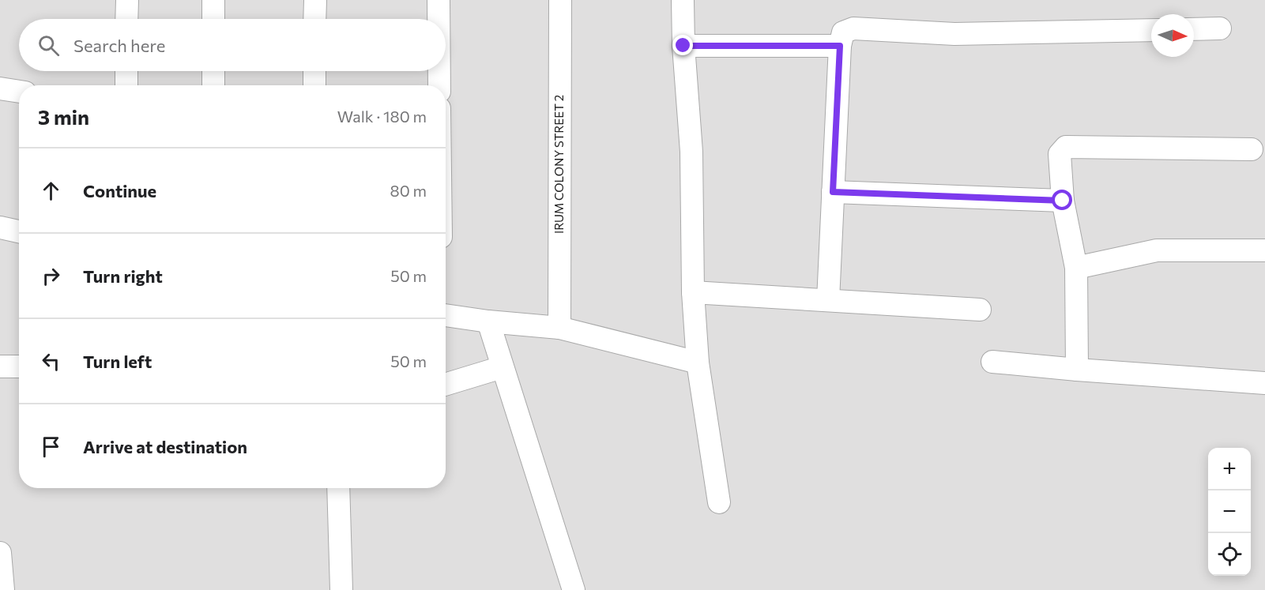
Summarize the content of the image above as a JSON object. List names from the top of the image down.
{
  "streets": {
    "street": ["IRUM COLONY STREET 2"]
  },
  "north": "right",
  "page": {
    "search": "Search here",
    "heading": ["3 min", "Walk · 180 m"],
    "list": [
      ["Continue", "80 m"],
      ["Turn right", "50 m"],
      ["Turn left", "50 m"],
      "Arrive at destination"
    ],
    "map_buttons": ["+", "−"]
  }
}
